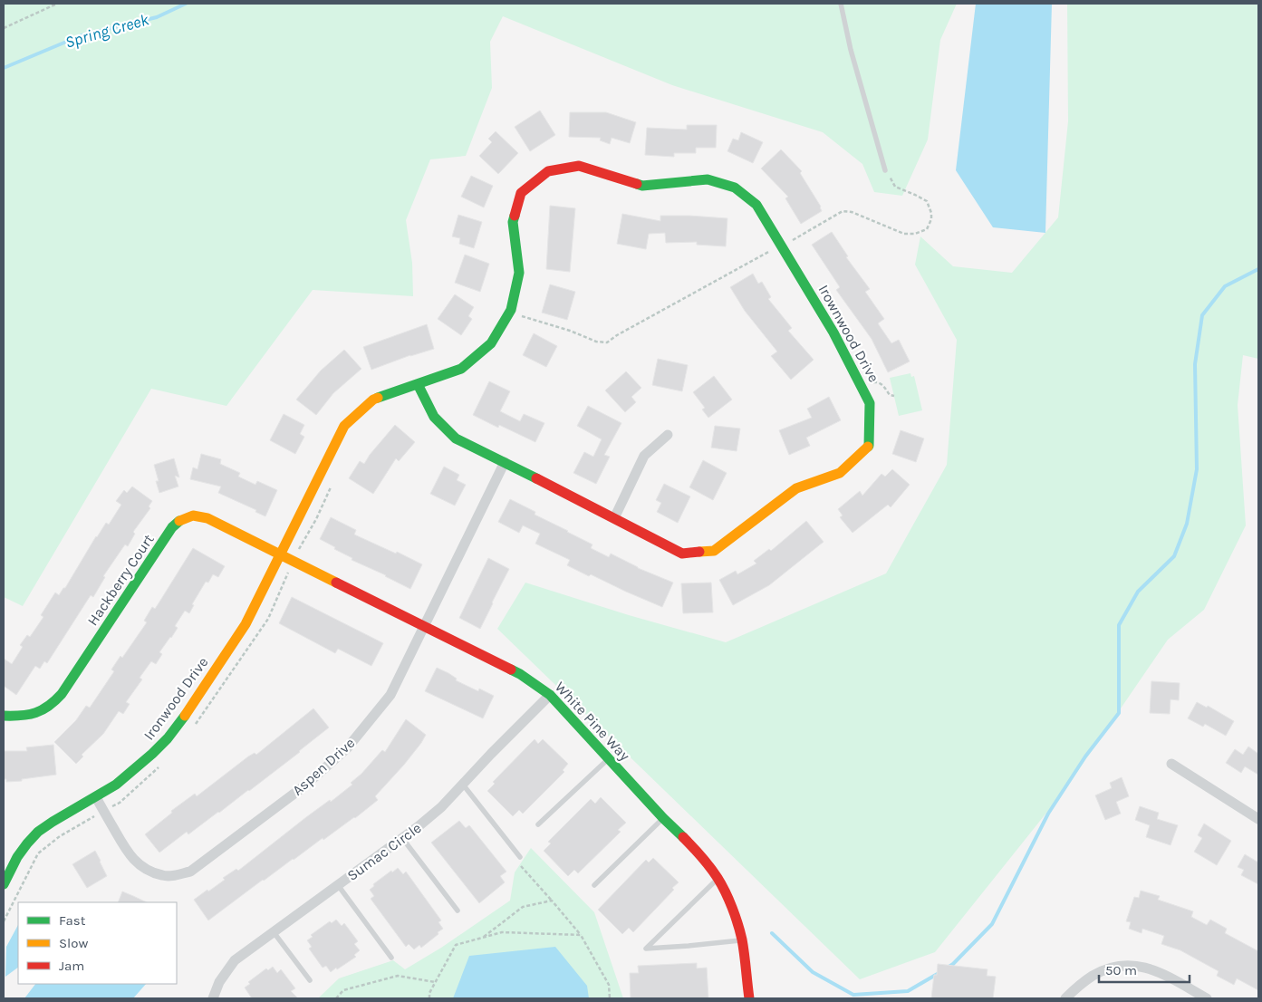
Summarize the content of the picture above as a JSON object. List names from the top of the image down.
{
  "streets": {
    "street": [
      "Irownwood Drive",
      "Hackberry Court",
      "Ironwood Drive",
      "White Pine Way",
      "Aspen Drive",
      "Sumac Circle"
    ]
  },
  "crossings": [
    ["Irownwood Drive", "Ironwood Drive"],
    ["Irownwood Drive", "Aspen Drive"],
    ["Hackberry Court", "Ironwood Drive"],
    ["Hackberry Court", "White Pine Way"],
    ["Ironwood Drive", "White Pine Way"],
    ["Ironwood Drive", "Aspen Drive"],
    ["White Pine Way", "Aspen Drive"],
    ["White Pine Way", "Sumac Circle"]
  ],
  "water": ["Spring Creek"],
  "legend": ["Fast", "Slow", "Jam"],
  "scale_bar": "50 m"
}
